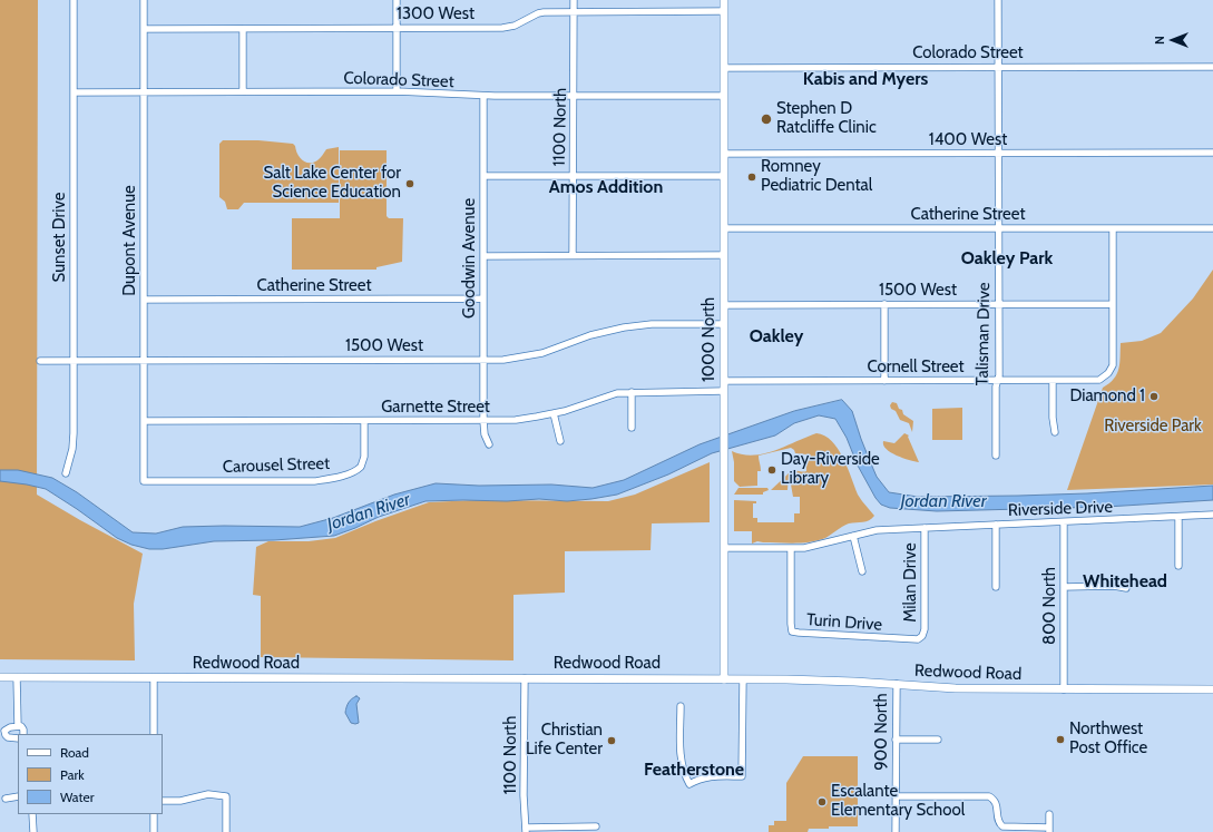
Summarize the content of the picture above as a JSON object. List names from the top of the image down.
{
  "streets": {
    "main road": ["1000 North", "Redwood Road"],
    "street": [
      "1300 West",
      "Colorado Street",
      "1100 North",
      "1400 West",
      "Catherine Street",
      "Sunset Drive",
      "Dupont Avenue",
      "Goodwin Avenue",
      "1500 West",
      "Talisman Drive",
      "Cornell Street",
      "Garnette Street",
      "Carousel Street",
      "Riverside Drive",
      "Milan Drive",
      "800 North",
      "Turin Drive",
      "900 North"
    ]
  },
  "crossings": [
    ["1300 West", "1100 North"],
    ["1300 West", "Dupont Avenue"],
    ["1300 West", "1000 North"],
    ["Colorado Street", "1100 North"],
    ["Colorado Street", "Sunset Drive"],
    ["Colorado Street", "Dupont Avenue"],
    ["Colorado Street", "Goodwin Avenue"],
    ["Colorado Street", "Talisman Drive"],
    ["Colorado Street", "1000 North"],
    ["1100 North", "Redwood Road"],
    ["1400 West", "Talisman Drive"],
    ["1400 West", "1000 North"],
    ["Catherine Street", "Dupont Avenue"],
    ["Catherine Street", "Goodwin Avenue"],
    ["Catherine Street", "Talisman Drive"],
    ["Catherine Street", "1000 North"],
    ["Sunset Drive", "1500 West"],
    ["Dupont Avenue", "1500 West"],
    ["Dupont Avenue", "Garnette Street"],
    ["Dupont Avenue", "Carousel Street"],
    ["Goodwin Avenue", "1500 West"],
    ["Goodwin Avenue", "Garnette Street"],
    ["1500 West", "Talisman Drive"],
    ["1500 West", "1000 North"],
    ["1500 West", "Cornell Street"],
    ["Talisman Drive", "Cornell Street"],
    ["1000 North", "Cornell Street"],
    ["1000 North", "Garnette Street"],
    ["1000 North", "Riverside Drive"],
    ["1000 North", "Redwood Road"],
    ["Garnette Street", "Carousel Street"],
    ["Riverside Drive", "Milan Drive"],
    ["Riverside Drive", "800 North"],
    ["Riverside Drive", "Turin Drive"],
    ["Milan Drive", "Turin Drive"],
    ["800 North", "Redwood Road"],
    ["Redwood Road", "900 North"]
  ],
  "districts": [
    "Kabis and Myers",
    "Amos Addition",
    "Oakley Park",
    "Oakley",
    "Whitehead",
    "Featherstone"
  ],
  "water": ["Jordan River"],
  "parks": ["Riverside Park"],
  "places": [
    "Stephen D Ratcliffe Clinic",
    "Romney Pediatric Dental",
    "Salt Lake Center for Science Education",
    "Diamond 1",
    "Day-Riverside Library",
    "Northwest Post Office",
    "Christian Life Center",
    "Escalante Elementary School"
  ],
  "legend": ["Road", "Park", "Water"],
  "north": "left"
}
